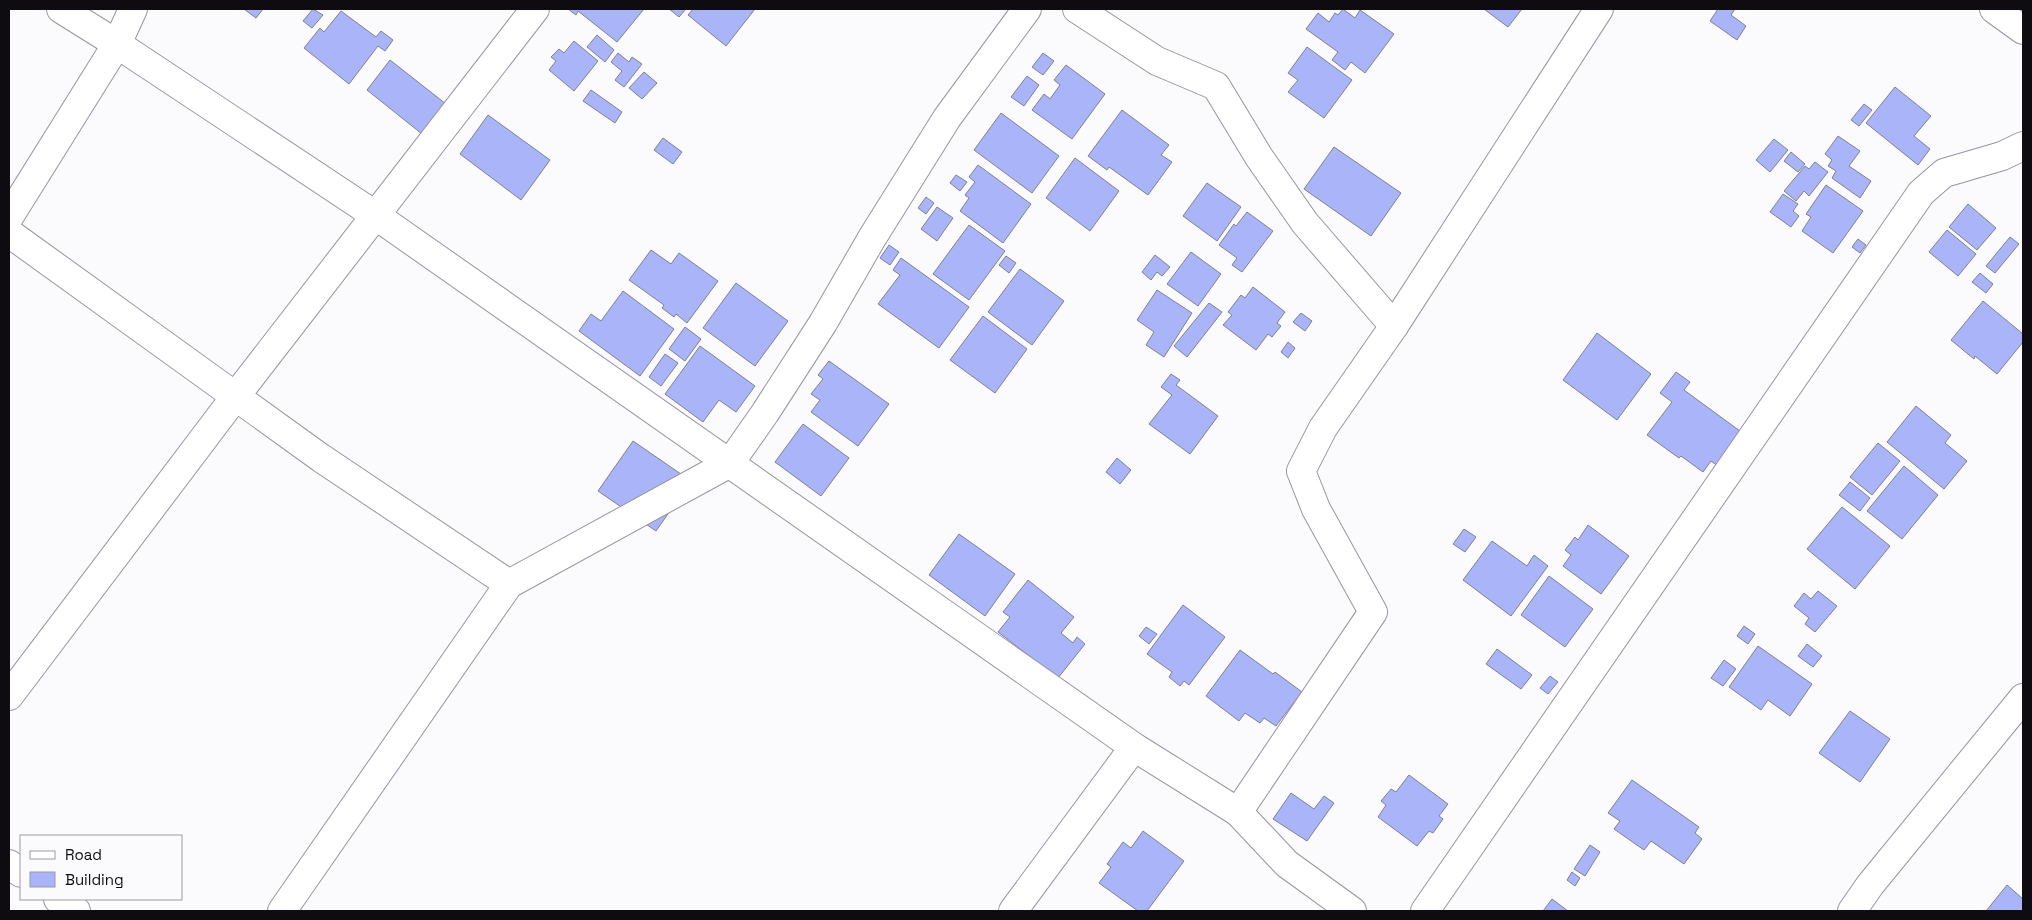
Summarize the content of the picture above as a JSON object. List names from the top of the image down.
{
  "legend": ["Road", "Building"]
}
